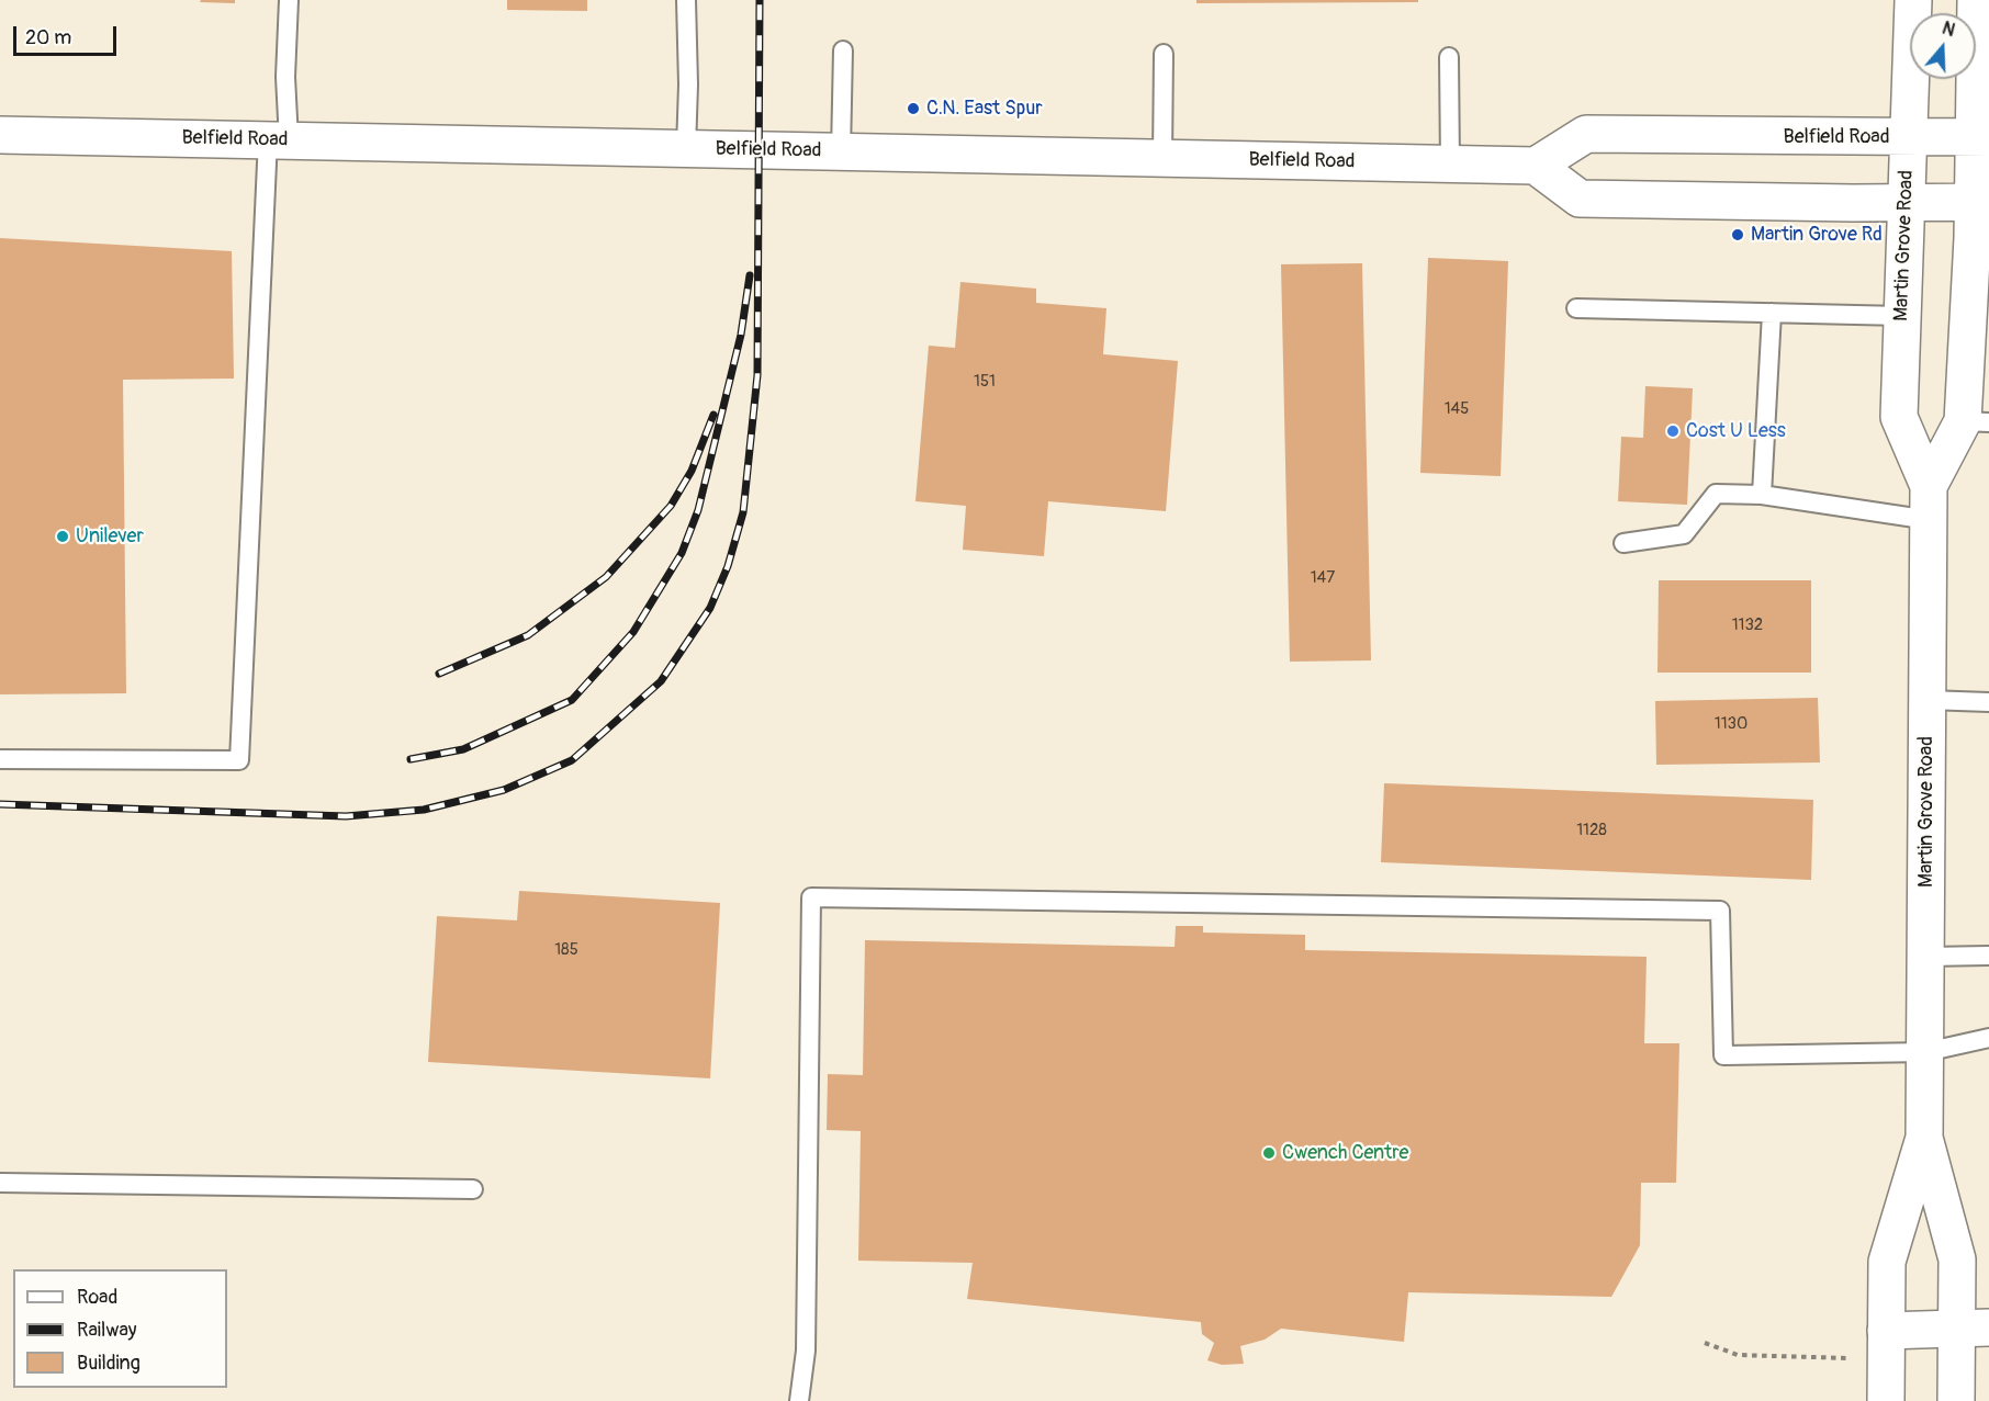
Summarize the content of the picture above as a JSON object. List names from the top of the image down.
{
  "streets": {
    "main road": ["Belfield Road", "Martin Grove Road"]
  },
  "crossings": [
    ["Belfield Road", "Martin Grove Road"]
  ],
  "places": [
    "C.N. East Spur",
    "Martin Grove Rd",
    "Cost U Less",
    "Unilever",
    "Cwench Centre"
  ],
  "house_numbers": [
    "151",
    "145",
    "147",
    "1132",
    "1130",
    "1128",
    "185"
  ],
  "legend": ["Road", "Railway", "Building"],
  "scale_bar": "20 m",
  "north": "top"
}
